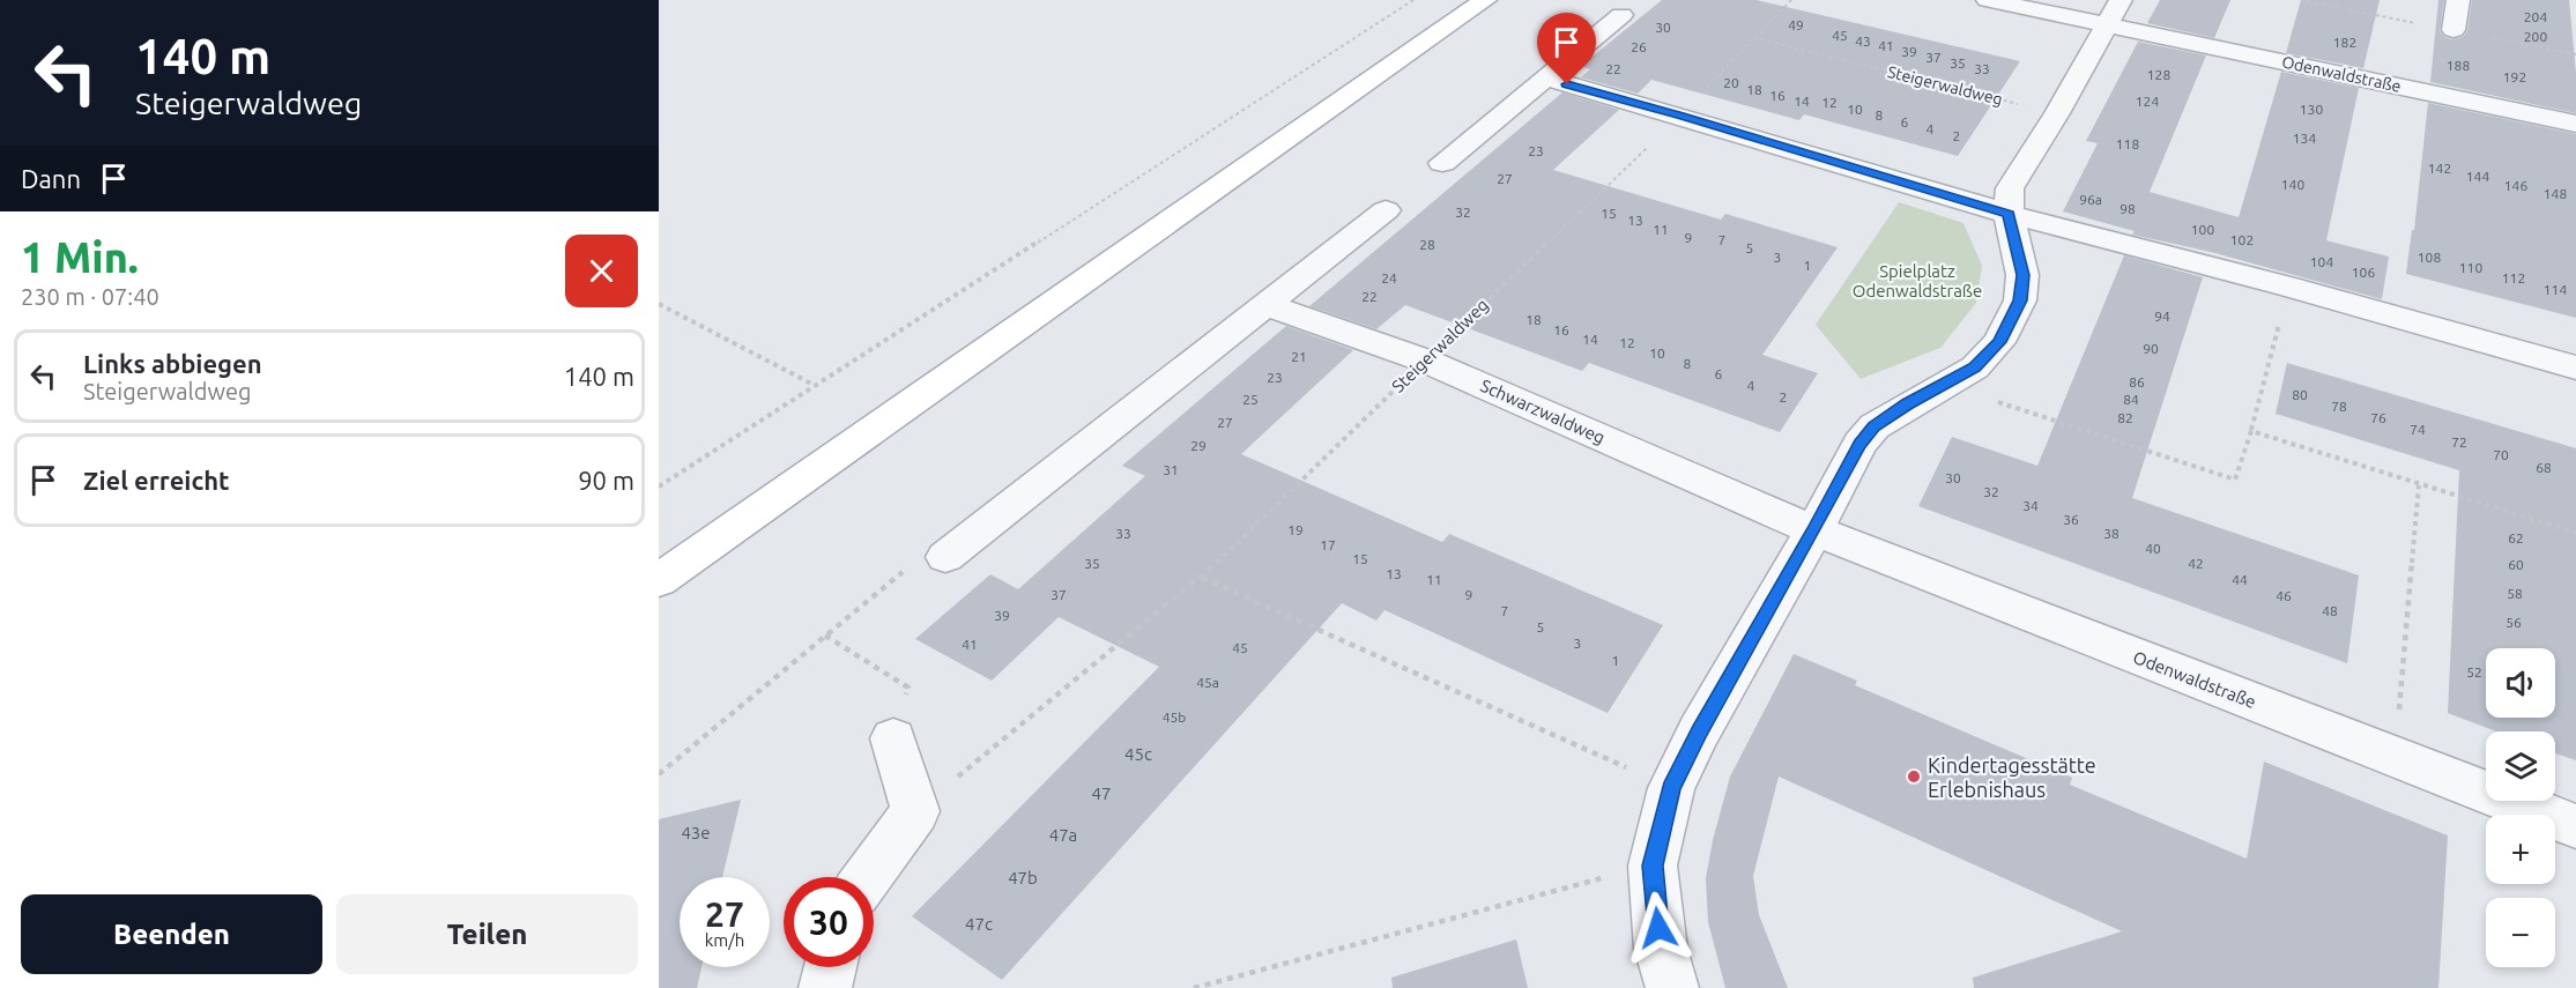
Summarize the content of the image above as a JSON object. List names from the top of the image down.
{
  "streets": {
    "street": ["Odenwaldstraße", "Schwarzwaldweg"],
    "path": ["Steigerwaldweg"]
  },
  "crossings": [
    ["Odenwaldstraße", "Schwarzwaldweg"],
    ["Steigerwaldweg", "Schwarzwaldweg"]
  ],
  "parks": ["Spielplatz Odenwaldstraße"],
  "places": ["Kindertagesstätte Erlebnishaus"],
  "house_numbers": [
    "204",
    "49",
    "30",
    "45",
    "200",
    "43",
    "182",
    "41",
    "26",
    "39",
    "37",
    "35",
    "188",
    "22",
    "33",
    "128",
    "192",
    "20",
    "18",
    "16",
    "14",
    "124",
    "12",
    "10",
    "130",
    "8",
    "6",
    "4",
    "2",
    "134",
    "118",
    "23",
    "142",
    "144",
    "27",
    "140",
    "146",
    "148",
    "96a",
    "98",
    "32",
    "15",
    "13",
    "11",
    "100",
    "9",
    "7",
    "102",
    "28",
    "5",
    "3",
    "108",
    "104",
    "1",
    "110",
    "106",
    "24",
    "112",
    "114",
    "22",
    "94",
    "18",
    "16",
    "14",
    "12",
    "90",
    "10",
    "21",
    "8",
    "6",
    "23",
    "86",
    "4",
    "80",
    "2",
    "25",
    "84",
    "78",
    "82",
    "76",
    "27",
    "74",
    "72",
    "29",
    "70",
    "68",
    "31",
    "30",
    "32",
    "34",
    "36",
    "19",
    "33",
    "38",
    "62",
    "17",
    "40",
    "15",
    "35",
    "42",
    "60",
    "13",
    "11",
    "44",
    "58",
    "37",
    "9",
    "46",
    "7",
    "48",
    "39",
    "56",
    "5",
    "3",
    "41",
    "45",
    "1",
    "52",
    "45a",
    "45b",
    "45c",
    "47",
    "43e",
    "47a",
    "47b",
    "47c"
  ],
  "page": {
    "turn": ["140 m", "Steigerwaldweg"],
    "then": "Dann",
    "heading": ["1 Min.", "230 m · 07:40"],
    "list": [
      {
        "name": "Links abbiegen",
        "note": "Steigerwaldweg",
        "value": "140 m"
      },
      {
        "name": "Ziel erreicht",
        "value": "90 m"
      }
    ],
    "map_buttons": ["+", "−"],
    "speed": "27 km/h",
    "limit": "30",
    "buttons": ["Beenden", "Teilen"]
  }
}
